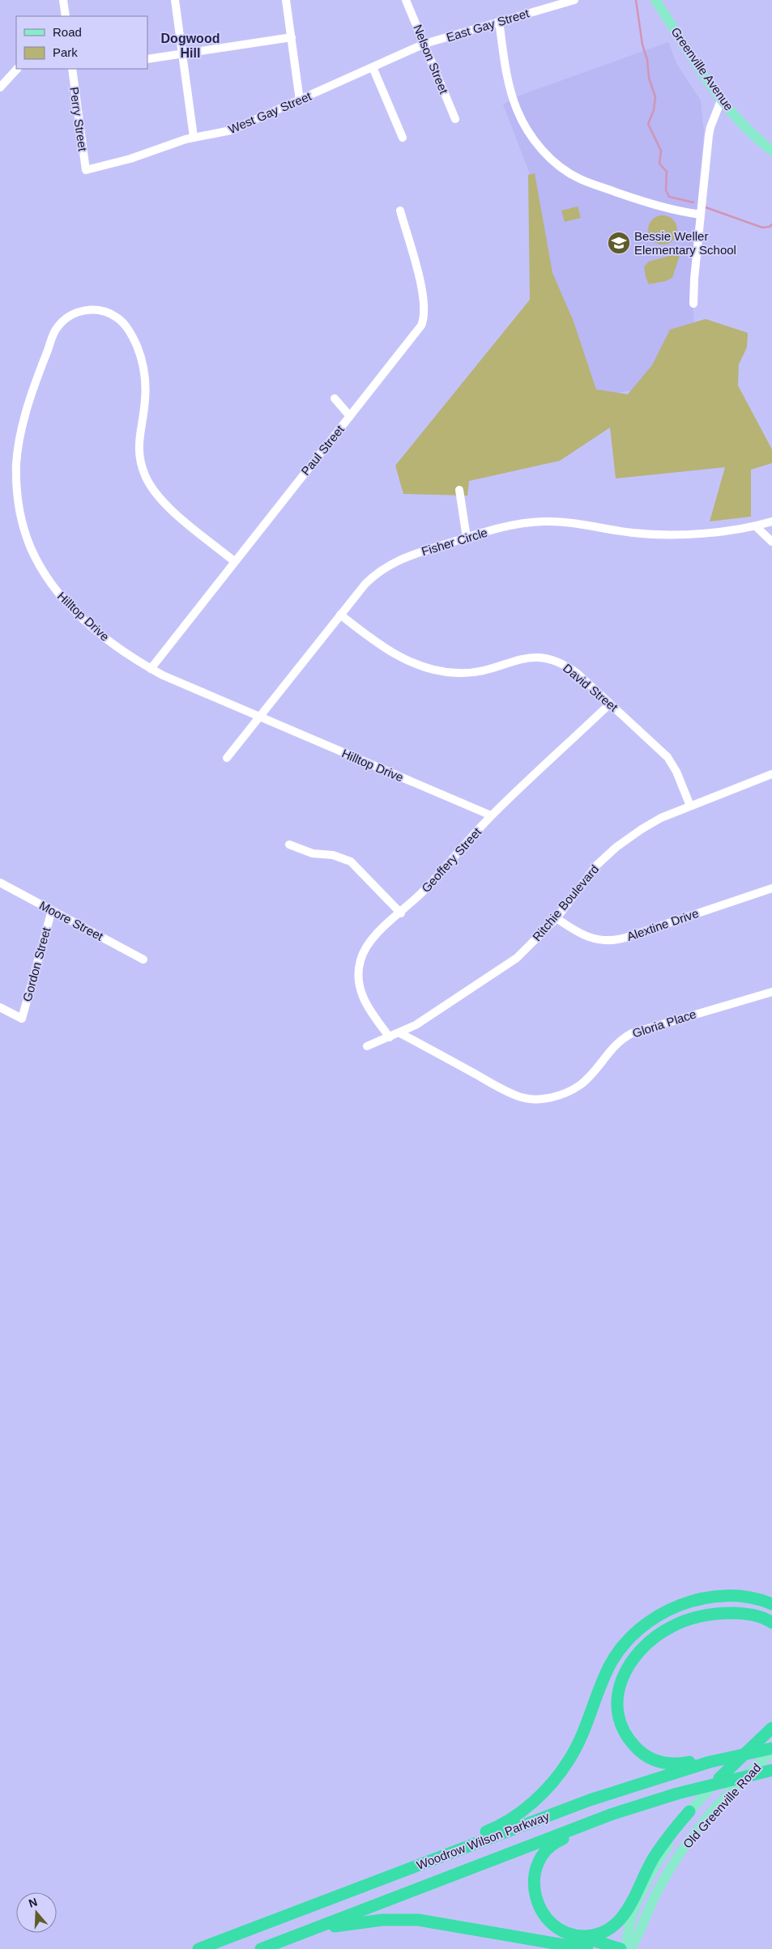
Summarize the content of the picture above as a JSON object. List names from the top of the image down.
{
  "streets": {
    "highway": ["Woodrow Wilson Parkway"],
    "main road": ["Greenville Avenue", "Old Greenville Road"],
    "street": [
      "East Gay Street",
      "Nelson Street",
      "West Gay Street",
      "Perry Street",
      "Paul Street",
      "Fisher Circle",
      "Hilltop Drive",
      "David Street",
      "Geoffery Street",
      "Ritchie Boulevard",
      "Moore Street",
      "Alextine Drive",
      "Gordon Street",
      "Gloria Place"
    ]
  },
  "crossings": [
    ["East Gay Street", "Nelson Street"],
    ["East Gay Street", "West Gay Street"],
    ["Nelson Street", "West Gay Street"],
    ["West Gay Street", "Perry Street"],
    ["Paul Street", "Hilltop Drive"],
    ["Fisher Circle", "Hilltop Drive"],
    ["Fisher Circle", "David Street"],
    ["Hilltop Drive", "Geoffery Street"],
    ["David Street", "Geoffery Street"],
    ["David Street", "Ritchie Boulevard"],
    ["Geoffery Street", "Ritchie Boulevard"],
    ["Ritchie Boulevard", "Alextine Drive"],
    ["Ritchie Boulevard", "Gloria Place"],
    ["Moore Street", "Gordon Street"]
  ],
  "districts": ["Dogwood Hill"],
  "places": {
    "school or university": ["Bessie Weller Elementary School"]
  },
  "legend": ["Road", "Park"],
  "north": "top"
}
